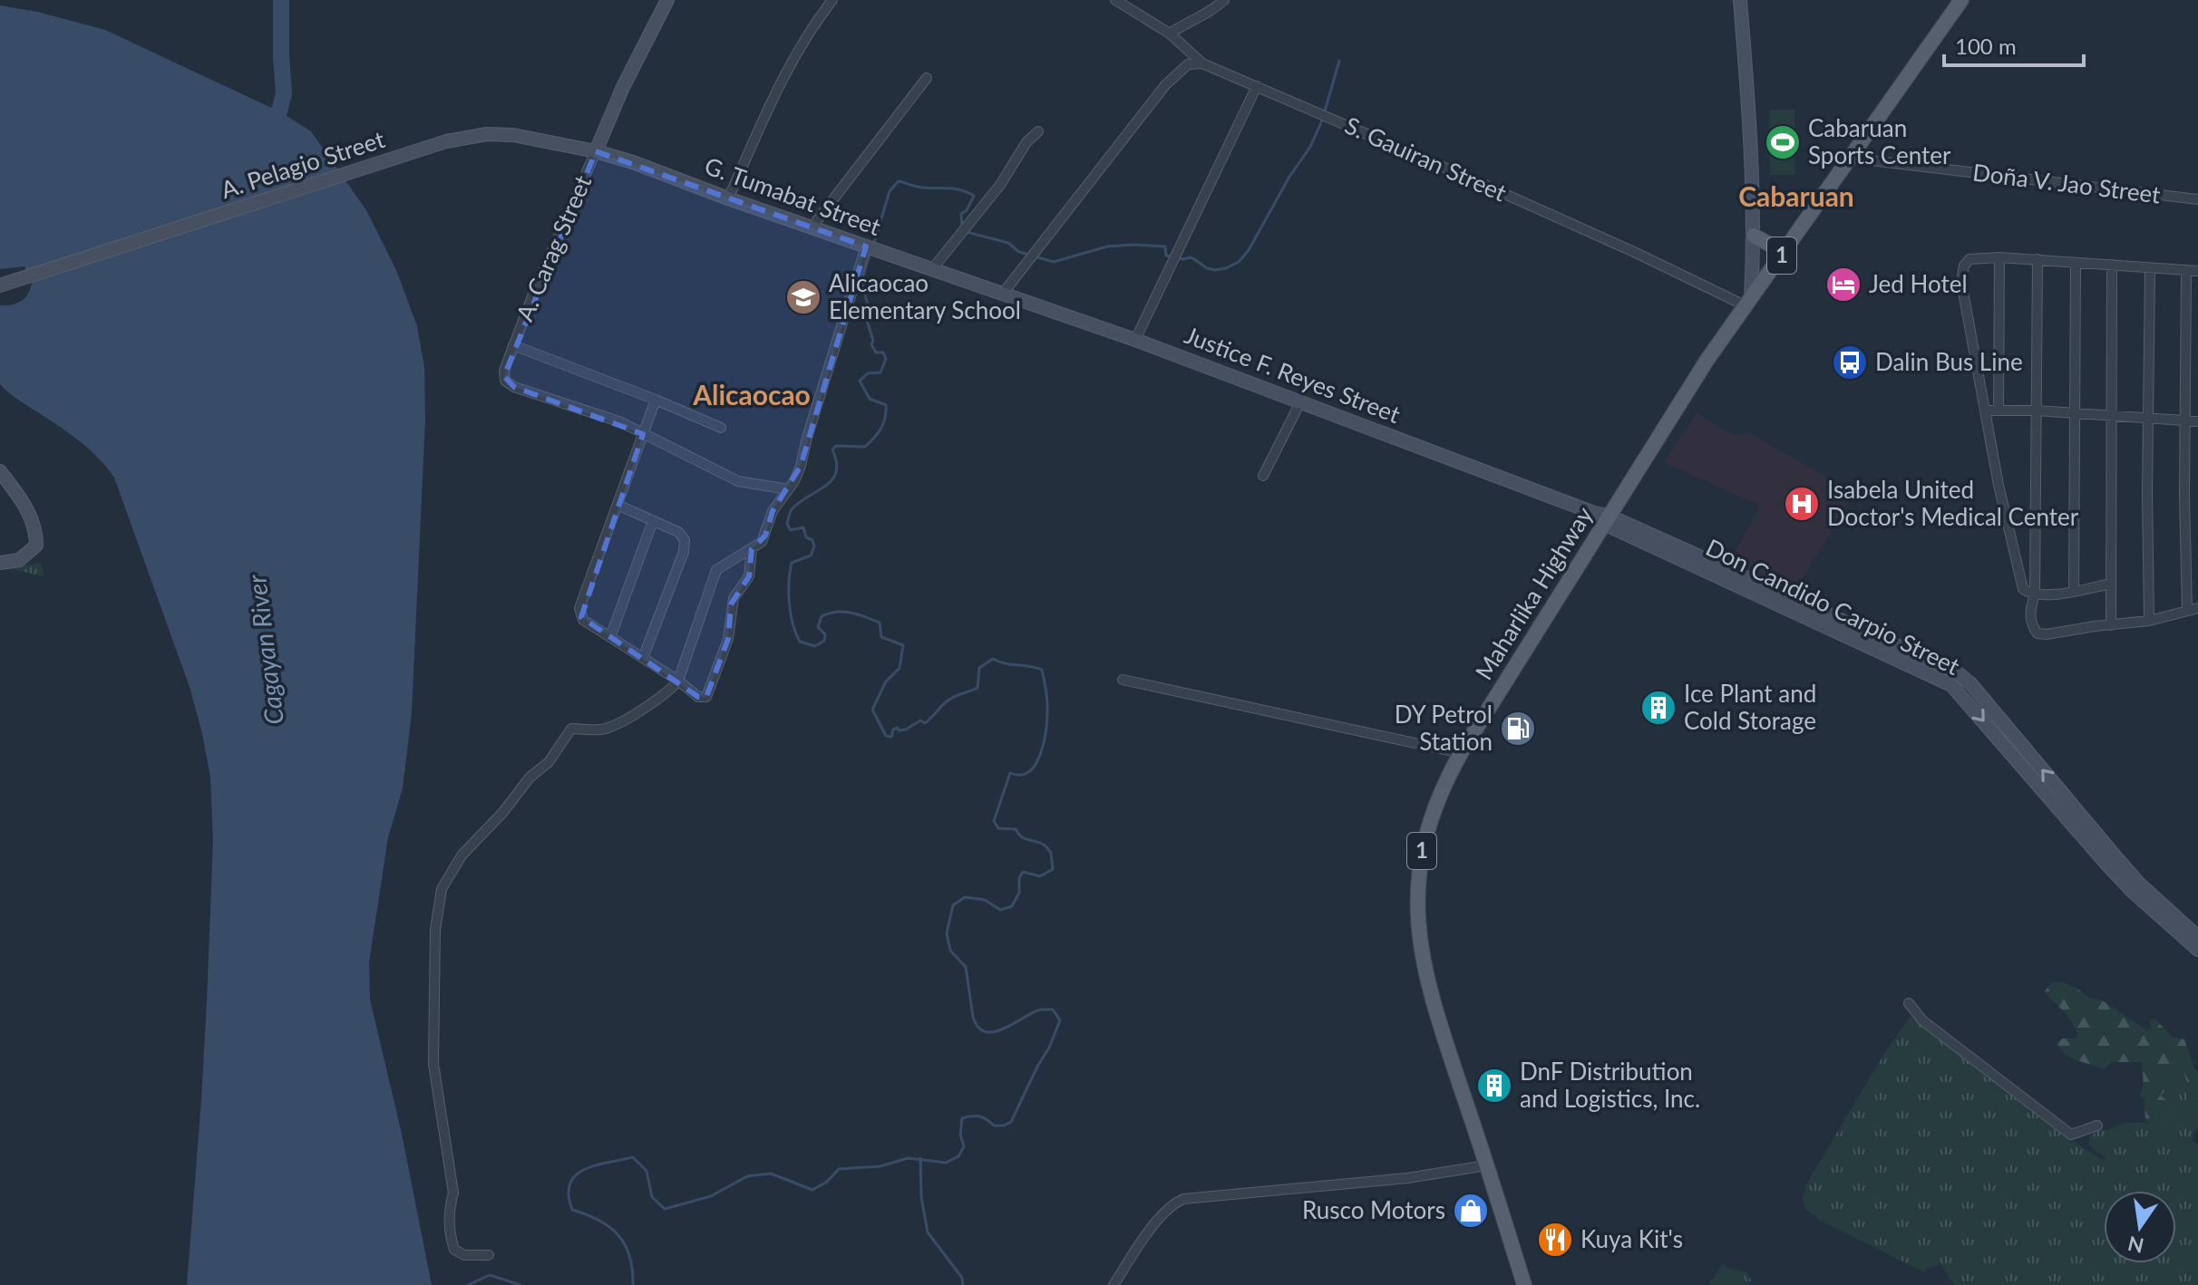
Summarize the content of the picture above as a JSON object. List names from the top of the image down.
{
  "streets": {
    "main road": [
      "A. Pelagio Street",
      "G. Tumabat Street",
      "1",
      "Justice F. Reyes Street",
      "Maharlika Highway",
      "Don Candido Carpio Street"
    ],
    "street": ["S. Gauiran Street", "Doña V. Jao Street", "A. Carag Street"]
  },
  "crossings": [
    ["S. Gauiran Street", "Maharlika Highway"],
    ["A. Pelagio Street", "G. Tumabat Street"],
    ["A. Pelagio Street", "A. Carag Street"],
    ["Doña V. Jao Street", "Maharlika Highway"],
    ["G. Tumabat Street", "A. Carag Street"],
    ["G. Tumabat Street", "Justice F. Reyes Street"],
    ["Justice F. Reyes Street", "Maharlika Highway"],
    ["Justice F. Reyes Street", "Don Candido Carpio Street"],
    ["Maharlika Highway", "Don Candido Carpio Street"]
  ],
  "districts": ["Cabaruan", "Alicaocao"],
  "water": ["Cagayan River"],
  "places": {
    "sports": ["Cabaruan Sports Center"],
    "hotel": ["Jed Hotel"],
    "school or university": ["Alicaocao Elementary School"],
    "bus stop": ["Dalin Bus Line"],
    "hospital": ["Isabela United Doctor's Medical Center"],
    "building": ["Ice Plant and Cold Storage", "DnF Distribution and Logistics, Inc."],
    "fuel station": ["DY Petrol Station"],
    "shop": ["Rusco Motors"],
    "restaurant": ["Kuya Kit's"]
  },
  "scale_bar": "100 m",
  "north": "bottom"
}
